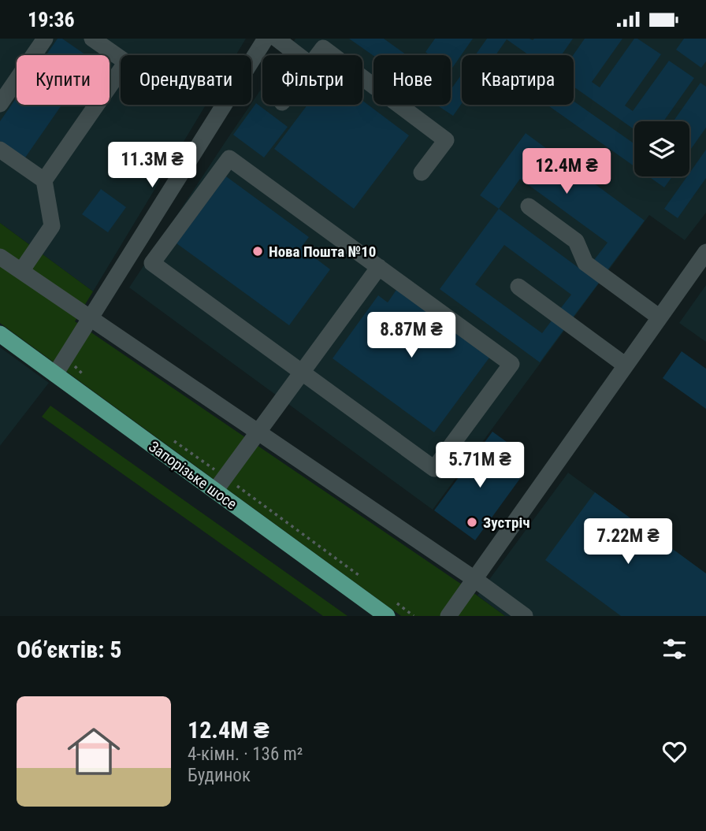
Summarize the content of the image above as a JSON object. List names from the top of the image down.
{
  "streets": {
    "main road": ["Запорізьке шосе"]
  },
  "places": ["Нова Пошта №10", "Зустріч"],
  "page": {
    "status": "19:36",
    "chip": [
      "Купити",
      "Орендувати",
      "Фільтри",
      "Нове",
      "Квартира"
    ],
    "price": [
      "11.3M ₴",
      "12.4M ₴",
      "8.87M ₴",
      "5.71M ₴",
      "7.22M ₴"
    ],
    "heading": "Об’єктів: 5",
    "list": [
      {
        "name": "12.4M ₴",
        "note": "4-кімн. · 136 m² · Будинок"
      }
    ]
  }
}
